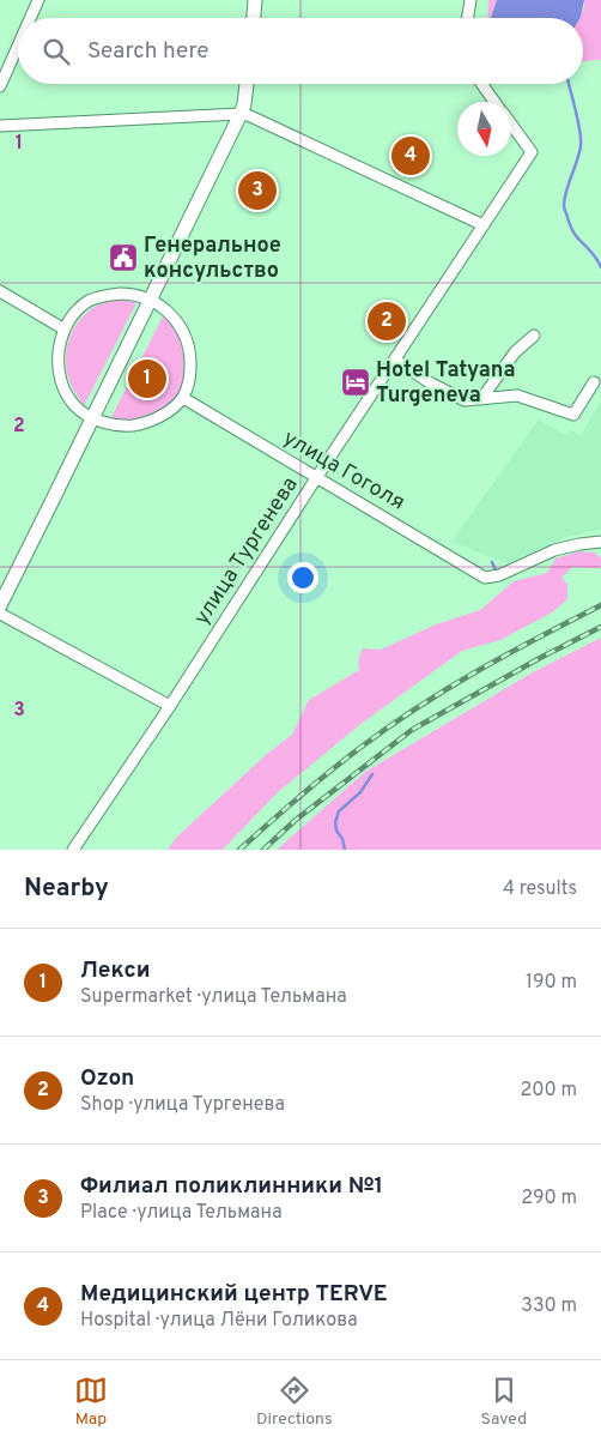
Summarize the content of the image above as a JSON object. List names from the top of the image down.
{
  "streets": {
    "street": ["улица Гоголя", "улица Тургенева"]
  },
  "crossings": [
    ["улица Гоголя", "улица Тургенева"]
  ],
  "places": {
    "public building": ["Генеральное консульство"],
    "hotel": ["Hotel Tatyana Turgeneva"]
  },
  "north": "bottom",
  "page": {
    "search": "Search here",
    "pins": [
      "4",
      "3",
      "2",
      "1"
    ],
    "heading": ["Nearby", "4 results"],
    "list": [
      {
        "mark": "1",
        "name": "Лекси",
        "note": "Supermarket · улица Тельмана",
        "value": "190 m"
      },
      {
        "mark": "2",
        "name": "Ozon",
        "note": "Shop · улица Тургенева",
        "value": "200 m"
      },
      {
        "mark": "3",
        "name": "Филиал поликлинники №1",
        "note": "Place · улица Тельмана",
        "value": "290 m"
      },
      {
        "mark": "4",
        "name": "Медицинский центр TERVE",
        "note": "Hospital · улица Лёни Голикова",
        "value": "330 m"
      }
    ],
    "nav": ["Map", "Directions", "Saved"]
  },
  "grid": {
    "rows": ["1", "2", "3"]
  }
}
